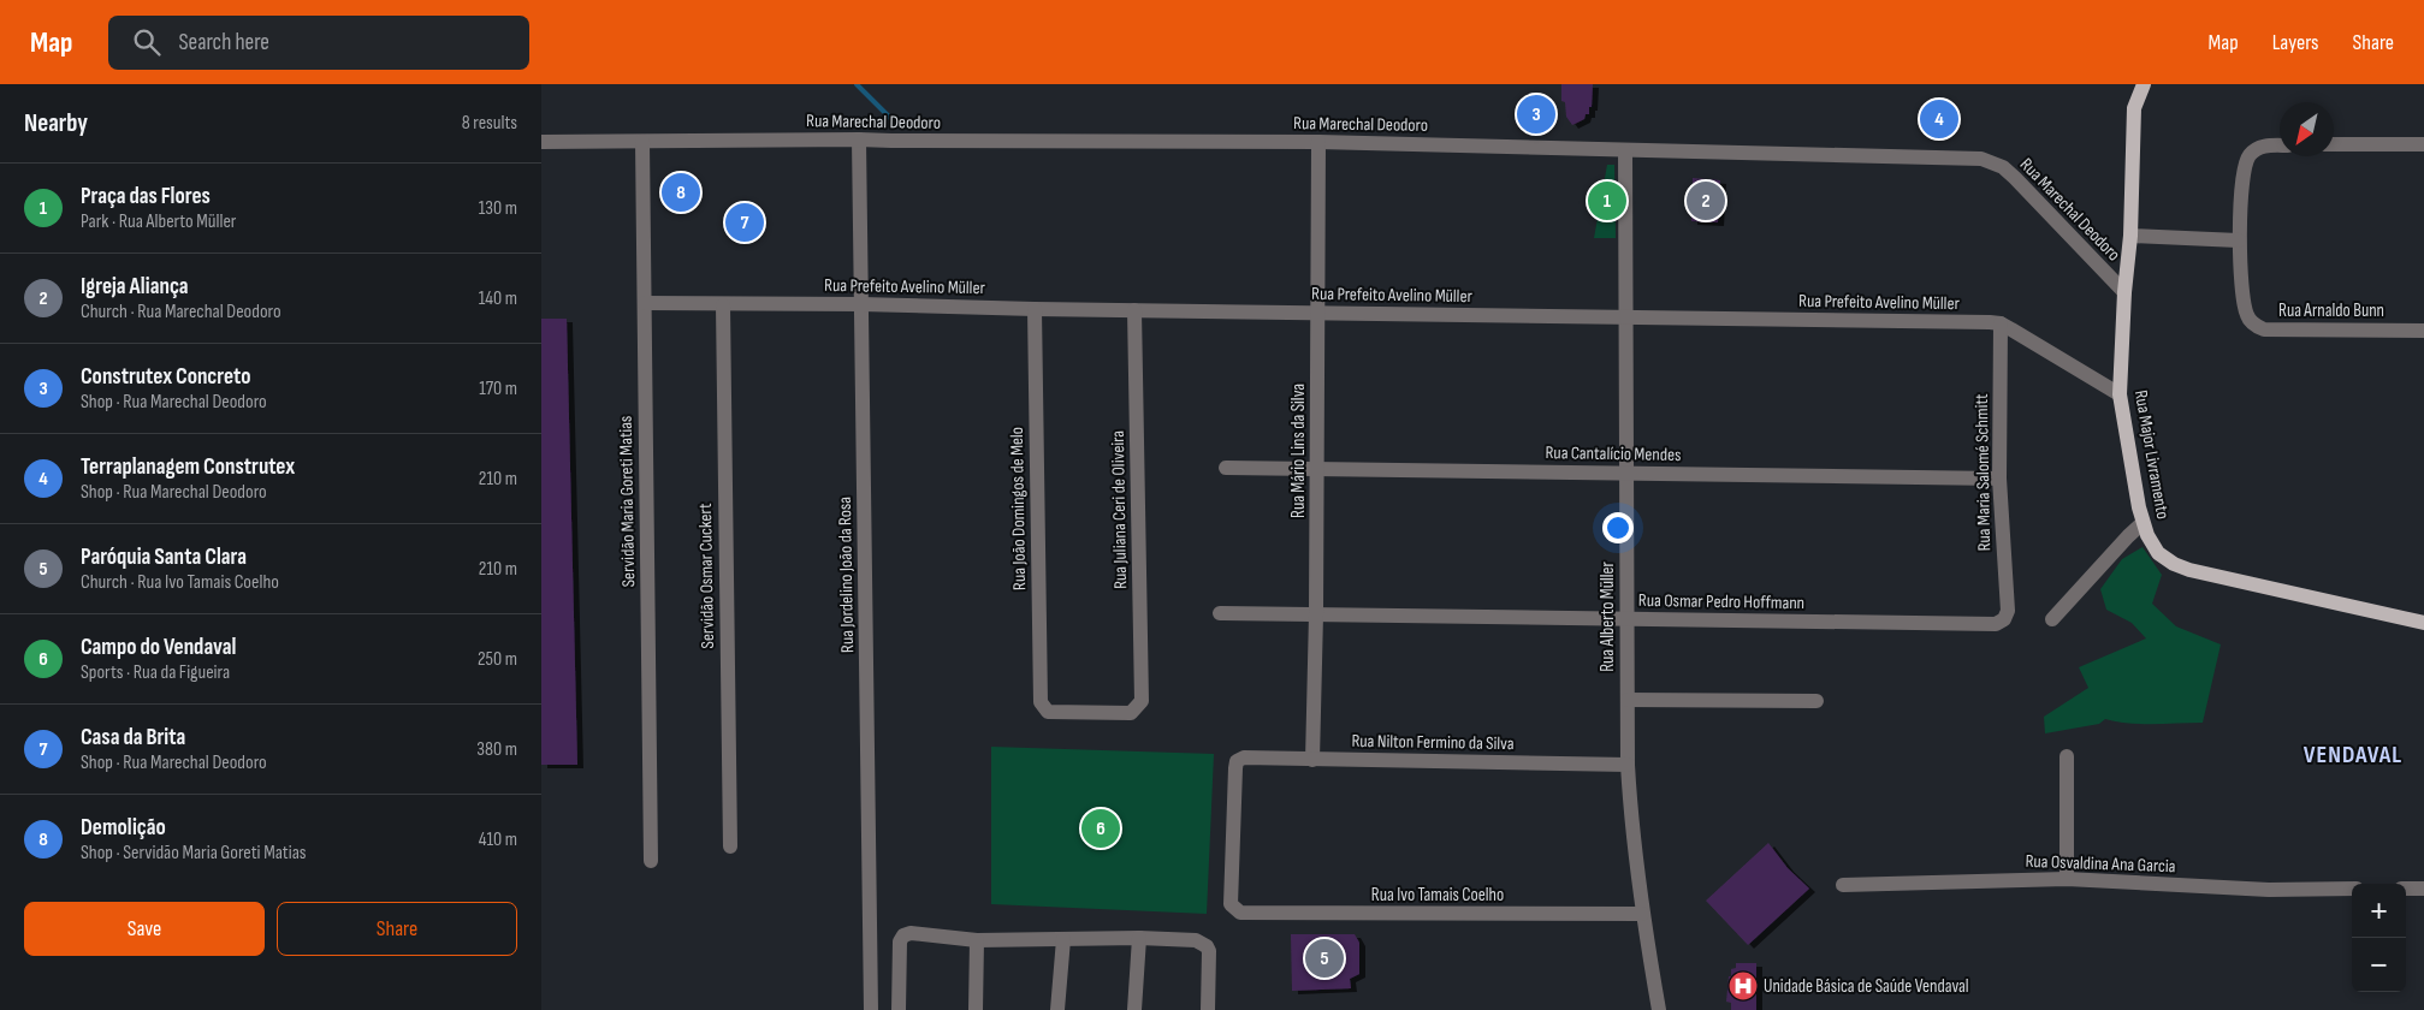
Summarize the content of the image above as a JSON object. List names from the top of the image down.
{
  "streets": {
    "main road": ["Rua Major Livramento"],
    "street": [
      "Rua Marechal Deodoro",
      "Rua Prefeito Avelino Müller",
      "Rua Arnaldo Bunn",
      "Rua Mário Lins da Silva",
      "Rua Cantalício Mendes",
      "Rua Maria Salomé Schmitt",
      "Servidão Maria Goreti Matias",
      "Rua João Domingos de Melo",
      "Rua Juliana Ceri de Oliveira",
      "Rua Jordelino João da Rosa",
      "Servidão Osmar Cuckert",
      "Rua Osmar Pedro Hoffmann",
      "Rua Alberto Müller",
      "Rua Nilton Fermino da Silva",
      "Rua Osvaldina Ana Garcia",
      "Rua Ivo Tamais Coelho"
    ]
  },
  "crossings": [
    ["Rua Marechal Deodoro", "Rua Mário Lins da Silva"],
    ["Rua Marechal Deodoro", "Rua Major Livramento"],
    ["Rua Marechal Deodoro", "Servidão Maria Goreti Matias"],
    ["Rua Marechal Deodoro", "Rua Jordelino João da Rosa"],
    ["Rua Marechal Deodoro", "Rua Alberto Müller"],
    ["Rua Prefeito Avelino Müller", "Rua Mário Lins da Silva"],
    ["Rua Prefeito Avelino Müller", "Rua Major Livramento"],
    ["Rua Prefeito Avelino Müller", "Rua Maria Salomé Schmitt"],
    ["Rua Prefeito Avelino Müller", "Servidão Maria Goreti Matias"],
    ["Rua Prefeito Avelino Müller", "Rua João Domingos de Melo"],
    ["Rua Prefeito Avelino Müller", "Rua Juliana Ceri de Oliveira"],
    ["Rua Prefeito Avelino Müller", "Rua Jordelino João da Rosa"],
    ["Rua Prefeito Avelino Müller", "Servidão Osmar Cuckert"],
    ["Rua Prefeito Avelino Müller", "Rua Alberto Müller"],
    ["Rua Mário Lins da Silva", "Rua Cantalício Mendes"],
    ["Rua Mário Lins da Silva", "Rua Osmar Pedro Hoffmann"],
    ["Rua Mário Lins da Silva", "Rua Nilton Fermino da Silva"],
    ["Rua Cantalício Mendes", "Rua Maria Salomé Schmitt"],
    ["Rua Cantalício Mendes", "Rua Alberto Müller"],
    ["Rua Maria Salomé Schmitt", "Rua Osmar Pedro Hoffmann"],
    ["Rua João Domingos de Melo", "Rua Juliana Ceri de Oliveira"],
    ["Rua Osmar Pedro Hoffmann", "Rua Alberto Müller"],
    ["Rua Alberto Müller", "Rua Nilton Fermino da Silva"],
    ["Rua Alberto Müller", "Rua Ivo Tamais Coelho"],
    ["Rua Nilton Fermino da Silva", "Rua Ivo Tamais Coelho"]
  ],
  "districts": ["VENDAVAL"],
  "places": {
    "hospital": ["Unidade Básica de Saúde Vendaval"]
  },
  "north": "bottom left",
  "page": {
    "header": "Map",
    "search": "Search here",
    "nav": ["Map", "Layers", "Share"],
    "heading": ["Nearby", "8 results"],
    "pins": [
      "3",
      "4",
      "8",
      "1",
      "2",
      "7",
      "6",
      "5"
    ],
    "list": [
      {
        "mark": "1",
        "name": "Praça das Flores",
        "note": "Park · Rua Alberto Müller",
        "value": "130 m"
      },
      {
        "mark": "2",
        "name": "Igreja Aliança",
        "note": "Church · Rua Marechal Deodoro",
        "value": "140 m"
      },
      {
        "mark": "3",
        "name": "Construtex Concreto",
        "note": "Shop · Rua Marechal Deodoro",
        "value": "170 m"
      },
      {
        "mark": "4",
        "name": "Terraplanagem Construtex",
        "note": "Shop · Rua Marechal Deodoro",
        "value": "210 m"
      },
      {
        "mark": "5",
        "name": "Paróquia Santa Clara",
        "note": "Church · Rua Ivo Tamais Coelho",
        "value": "210 m"
      },
      {
        "mark": "6",
        "name": "Campo do Vendaval",
        "note": "Sports · Rua da Figueira",
        "value": "250 m"
      },
      {
        "mark": "7",
        "name": "Casa da Brita",
        "note": "Shop · Rua Marechal Deodoro",
        "value": "380 m"
      },
      {
        "mark": "8",
        "name": "Demolição",
        "note": "Shop · Servidão Maria Goreti Matias",
        "value": "410 m"
      }
    ],
    "buttons": ["Save", "Share"],
    "map_buttons": ["+", "−"]
  }
}
